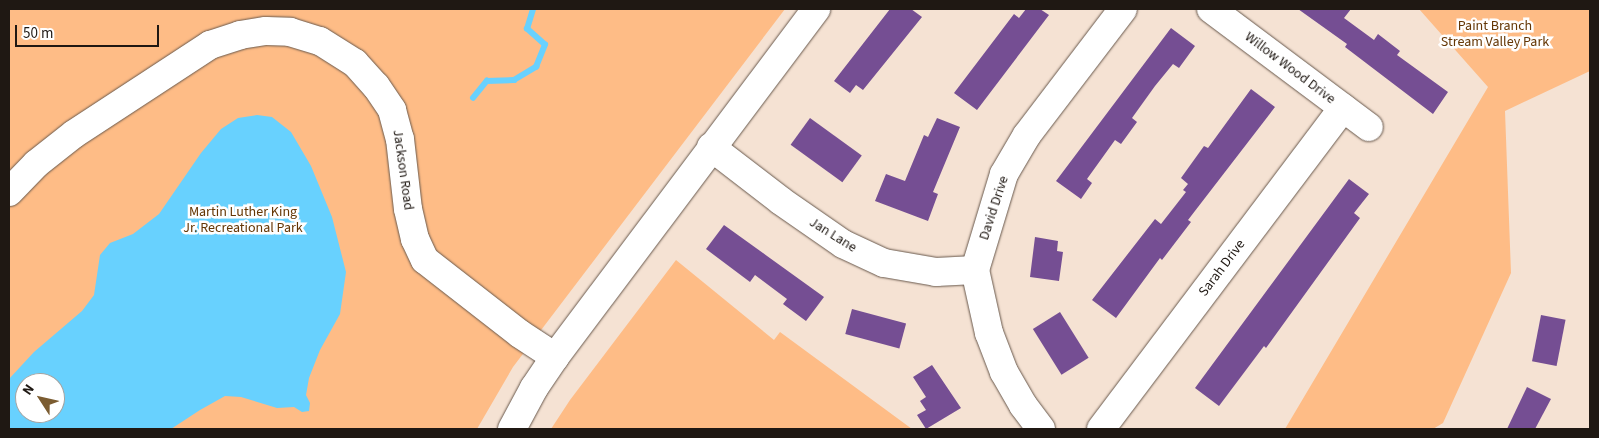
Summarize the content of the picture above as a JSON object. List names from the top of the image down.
{
  "streets": {
    "street": [
      "Willow Wood Drive",
      "Jackson Road",
      "David Drive",
      "Jan Lane",
      "Sarah Drive"
    ]
  },
  "crossings": [
    ["Willow Wood Drive", "Sarah Drive"],
    ["David Drive", "Jan Lane"]
  ],
  "parks": ["Paint Branch Stream Valley Park", "Martin Luther King Jr. Recreational Park"],
  "scale_bar": "50 m",
  "north": "top left"
}
